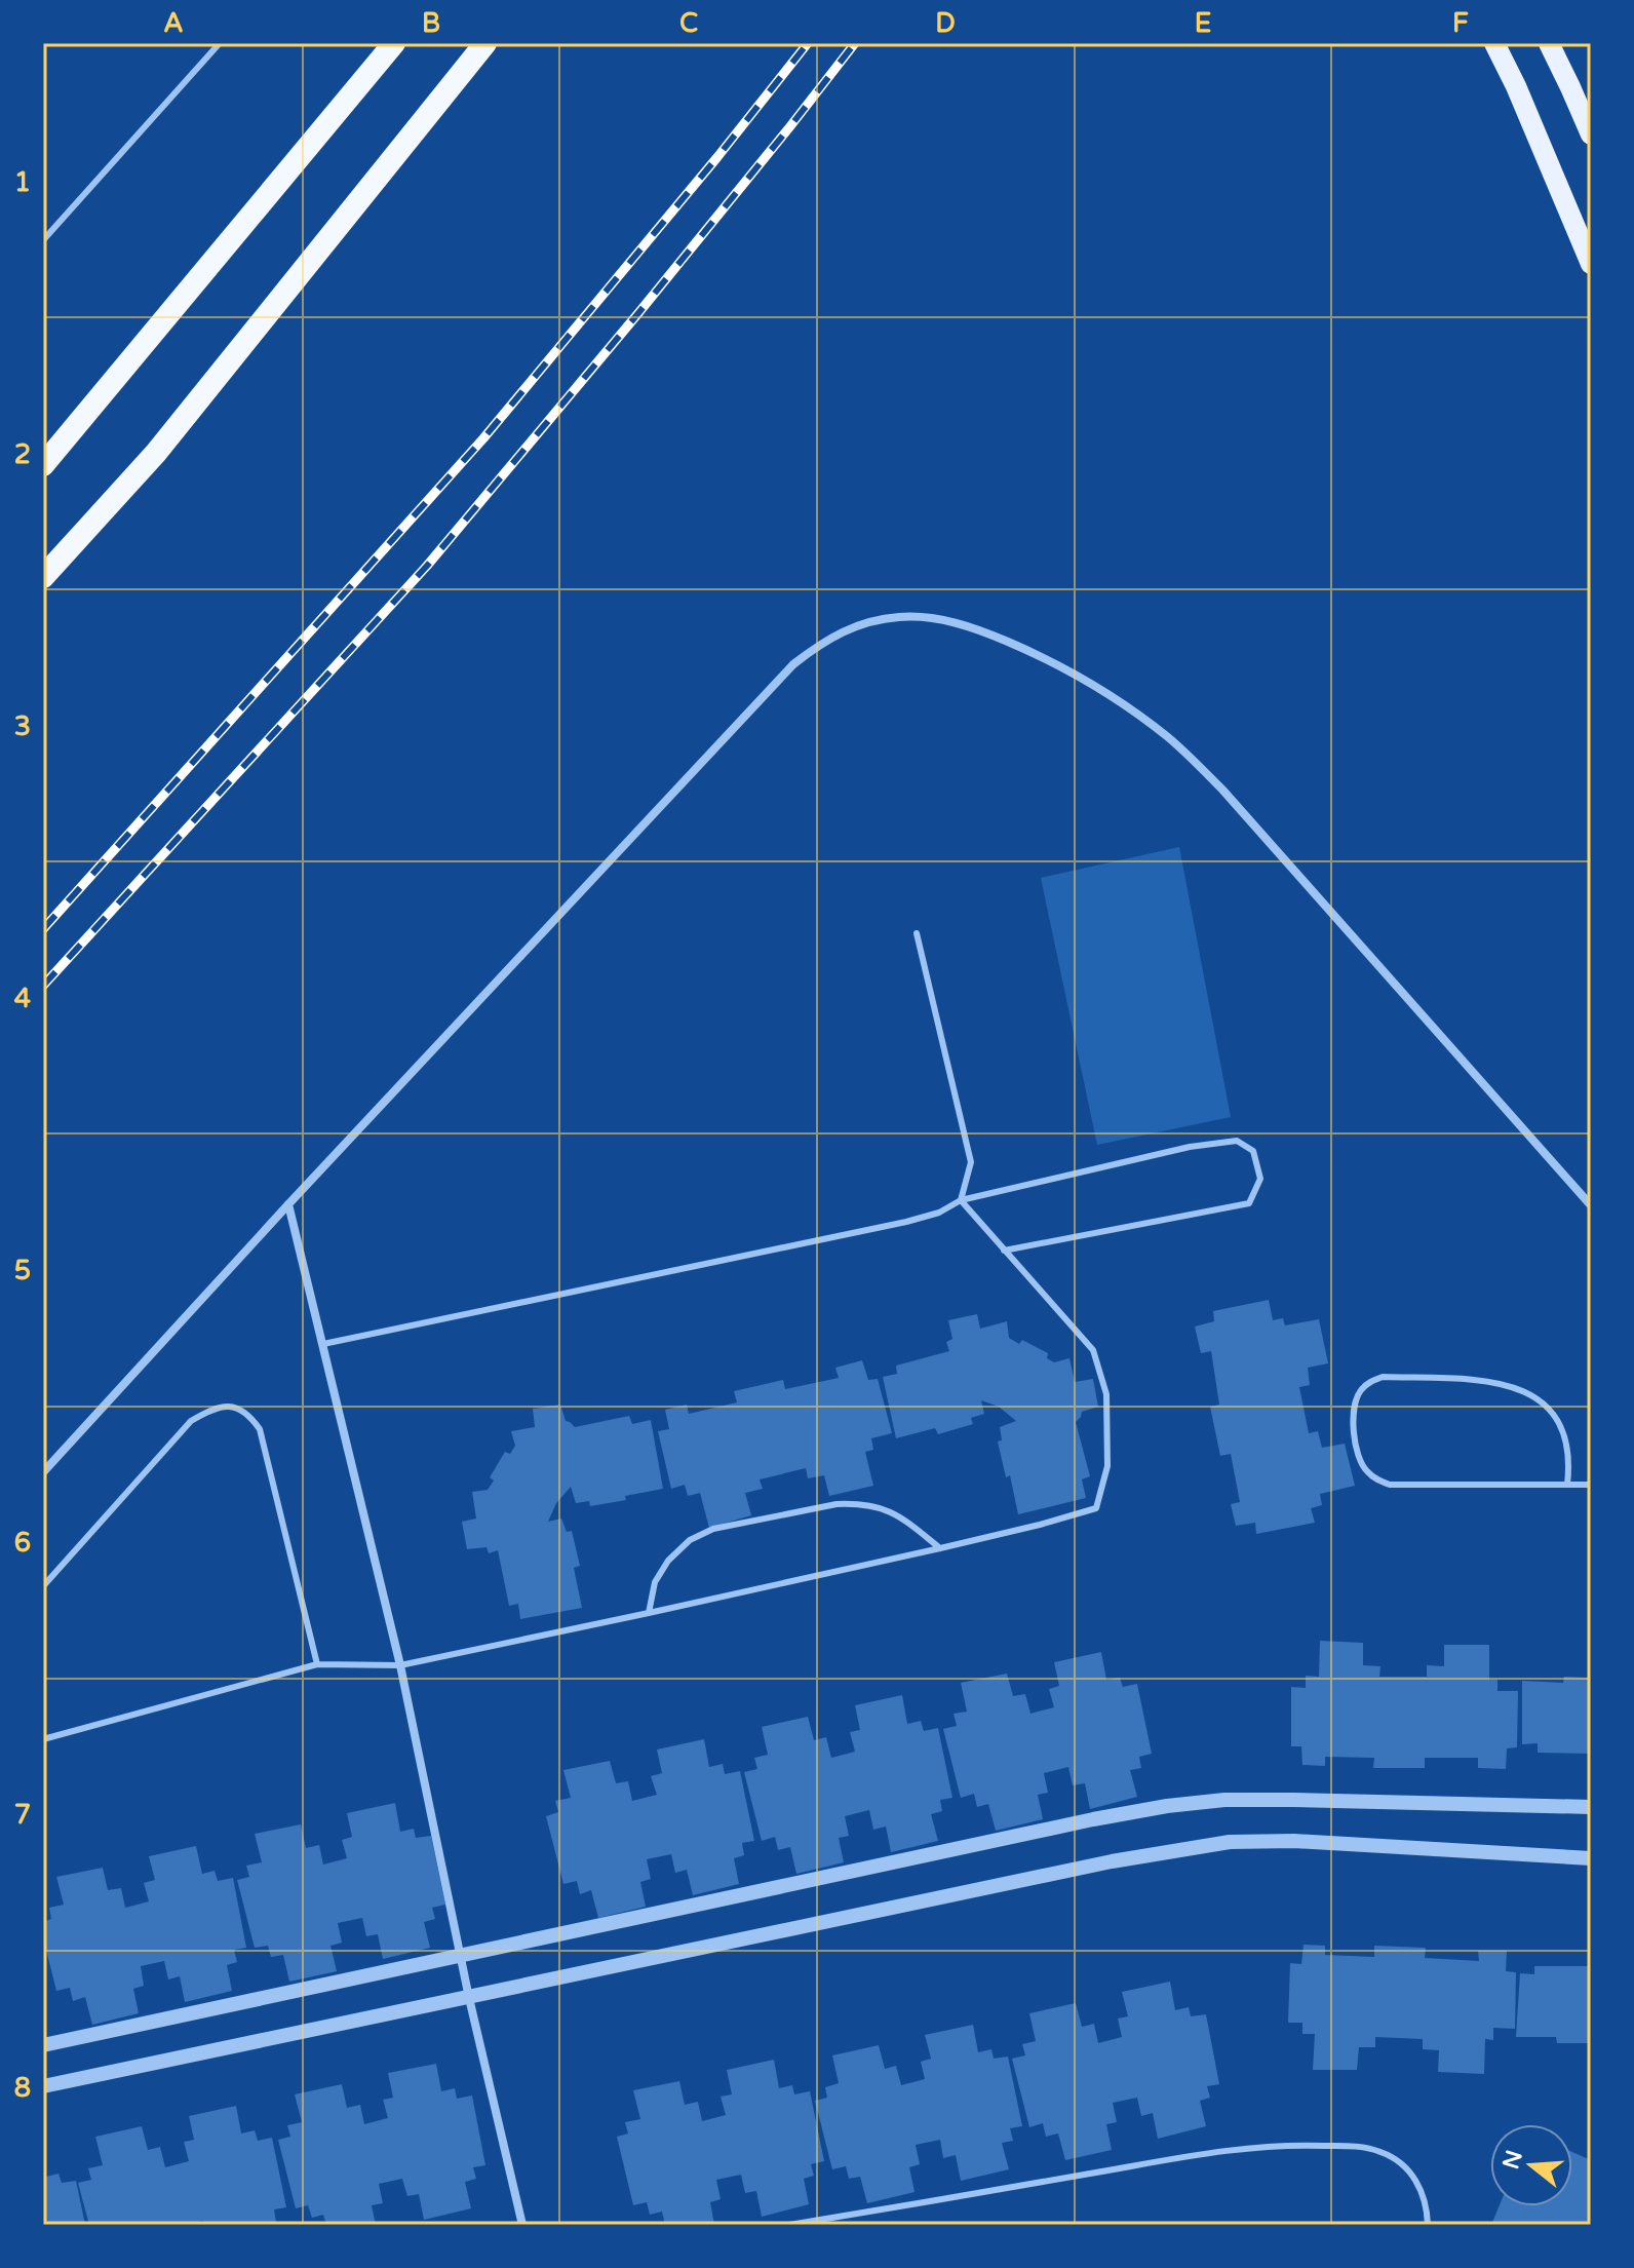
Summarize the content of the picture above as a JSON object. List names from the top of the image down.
{
  "north": "left",
  "grid": {
    "columns": [
      "A",
      "B",
      "C",
      "D",
      "E",
      "F"
    ],
    "rows": [
      "1",
      "2",
      "3",
      "4",
      "5",
      "6",
      "7",
      "8"
    ]
  }
}
